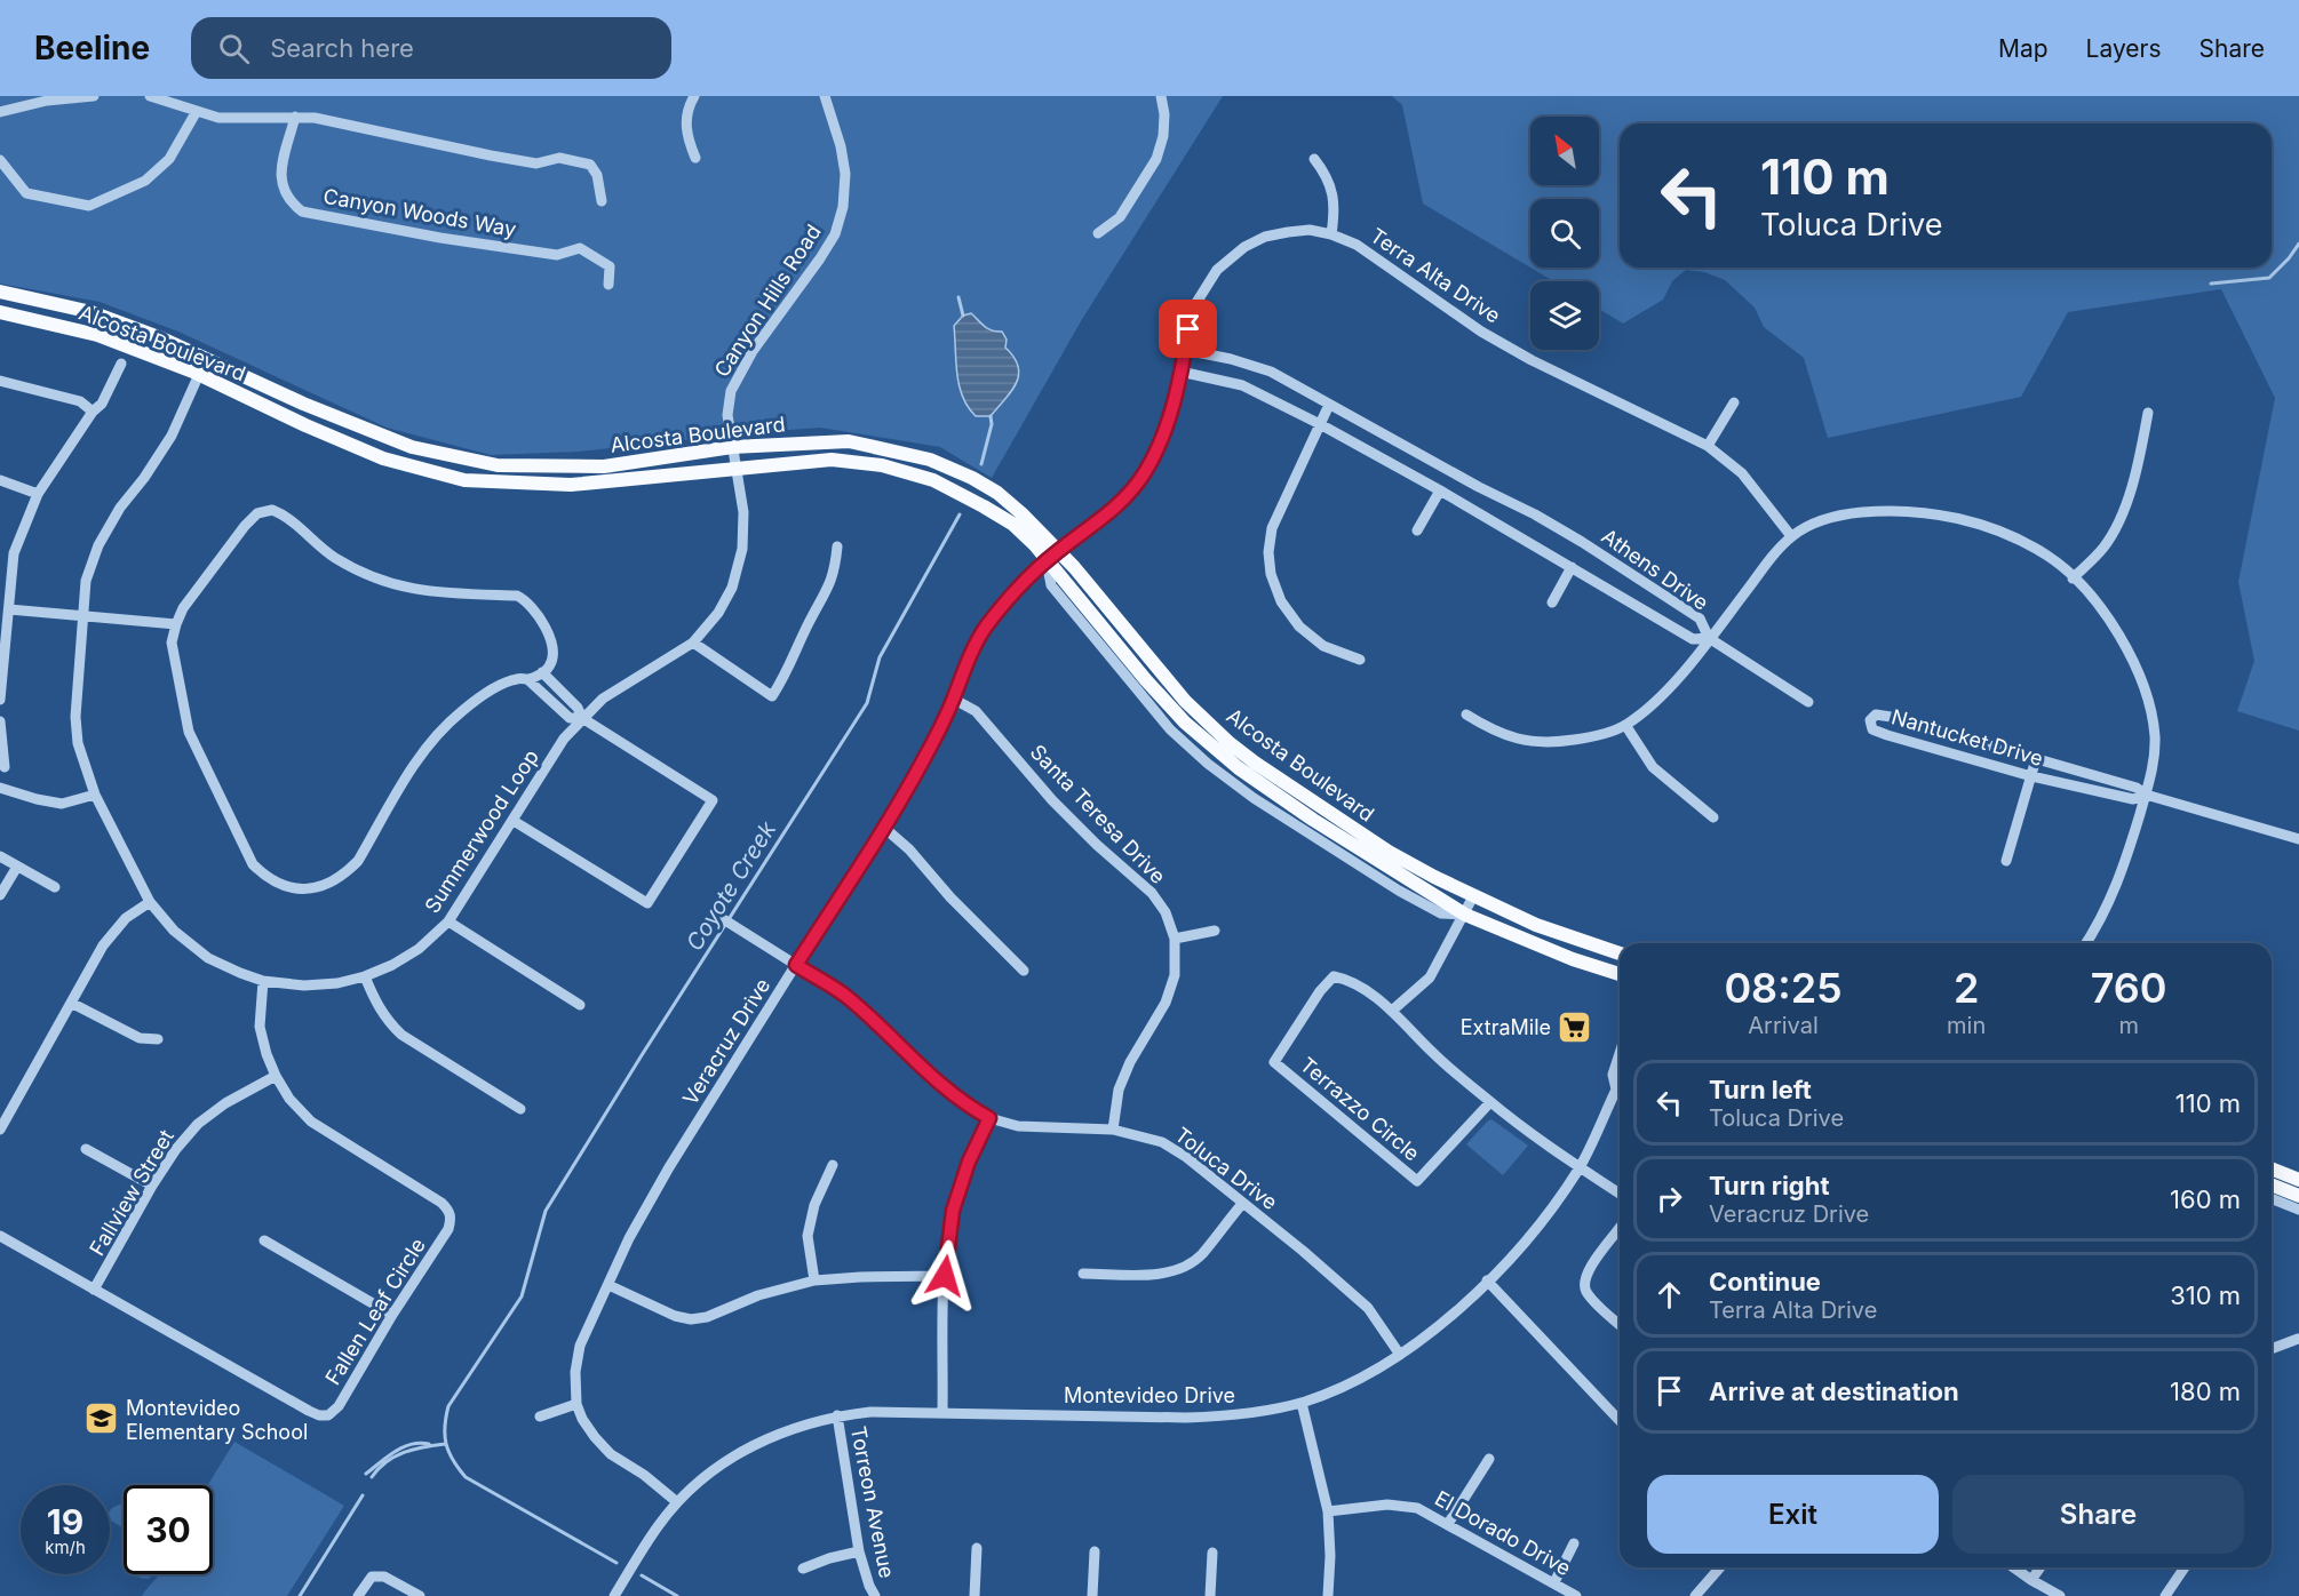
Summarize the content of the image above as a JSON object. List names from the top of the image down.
{
  "streets": {
    "main road": ["Alcosta Boulevard"],
    "street": [
      "Canyon Woods Way",
      "Terra Alta Drive",
      "Canyon Hills Road",
      "Athens Drive",
      "Nantucket Drive",
      "Santa Teresa Drive",
      "Summerwood Loop",
      "Veracruz Drive",
      "Terrazzo Circle",
      "Toluca Drive",
      "Fallview Street",
      "Fallen Leaf Circle",
      "Montevideo Drive",
      "Torreon Avenue",
      "El Dorado Drive"
    ]
  },
  "crossings": [
    ["Terra Alta Drive", "Alcosta Boulevard"],
    ["Terra Alta Drive", "Athens Drive"],
    ["Terra Alta Drive", "Veracruz Drive"],
    ["Canyon Hills Road", "Alcosta Boulevard"],
    ["Canyon Hills Road", "Summerwood Loop"],
    ["Alcosta Boulevard", "Summerwood Loop"],
    ["Alcosta Boulevard", "Veracruz Drive"],
    ["Santa Teresa Drive", "Veracruz Drive"],
    ["Santa Teresa Drive", "Toluca Drive"],
    ["Summerwood Loop", "Fallen Leaf Circle"],
    ["Veracruz Drive", "Toluca Drive"],
    ["Veracruz Drive", "Montevideo Drive"],
    ["Terrazzo Circle", "Montevideo Drive"],
    ["Toluca Drive", "Montevideo Drive"],
    ["Fallview Street", "Fallen Leaf Circle"],
    ["Montevideo Drive", "Torreon Avenue"]
  ],
  "water": ["Coyote Creek"],
  "places": {
    "supermarket": ["ExtraMile"],
    "school or university": ["Montevideo Elementary School"]
  },
  "north": "top left",
  "page": {
    "header": "Beeline",
    "search": "Search here",
    "nav": ["Map", "Layers", "Share"],
    "turn": ["110 m", "Toluca Drive"],
    "eta": [
      "08:25",
      "Arrival",
      "2",
      "min",
      "760",
      "m"
    ],
    "list": [
      {
        "name": "Turn left",
        "note": "Toluca Drive",
        "value": "110 m"
      },
      {
        "name": "Turn right",
        "note": "Veracruz Drive",
        "value": "160 m"
      },
      {
        "name": "Continue",
        "note": "Terra Alta Drive",
        "value": "310 m"
      },
      {
        "name": "Arrive at destination",
        "value": "180 m"
      }
    ],
    "buttons": ["Exit", "Share"],
    "speed": "19 km/h",
    "limit": "30"
  }
}
